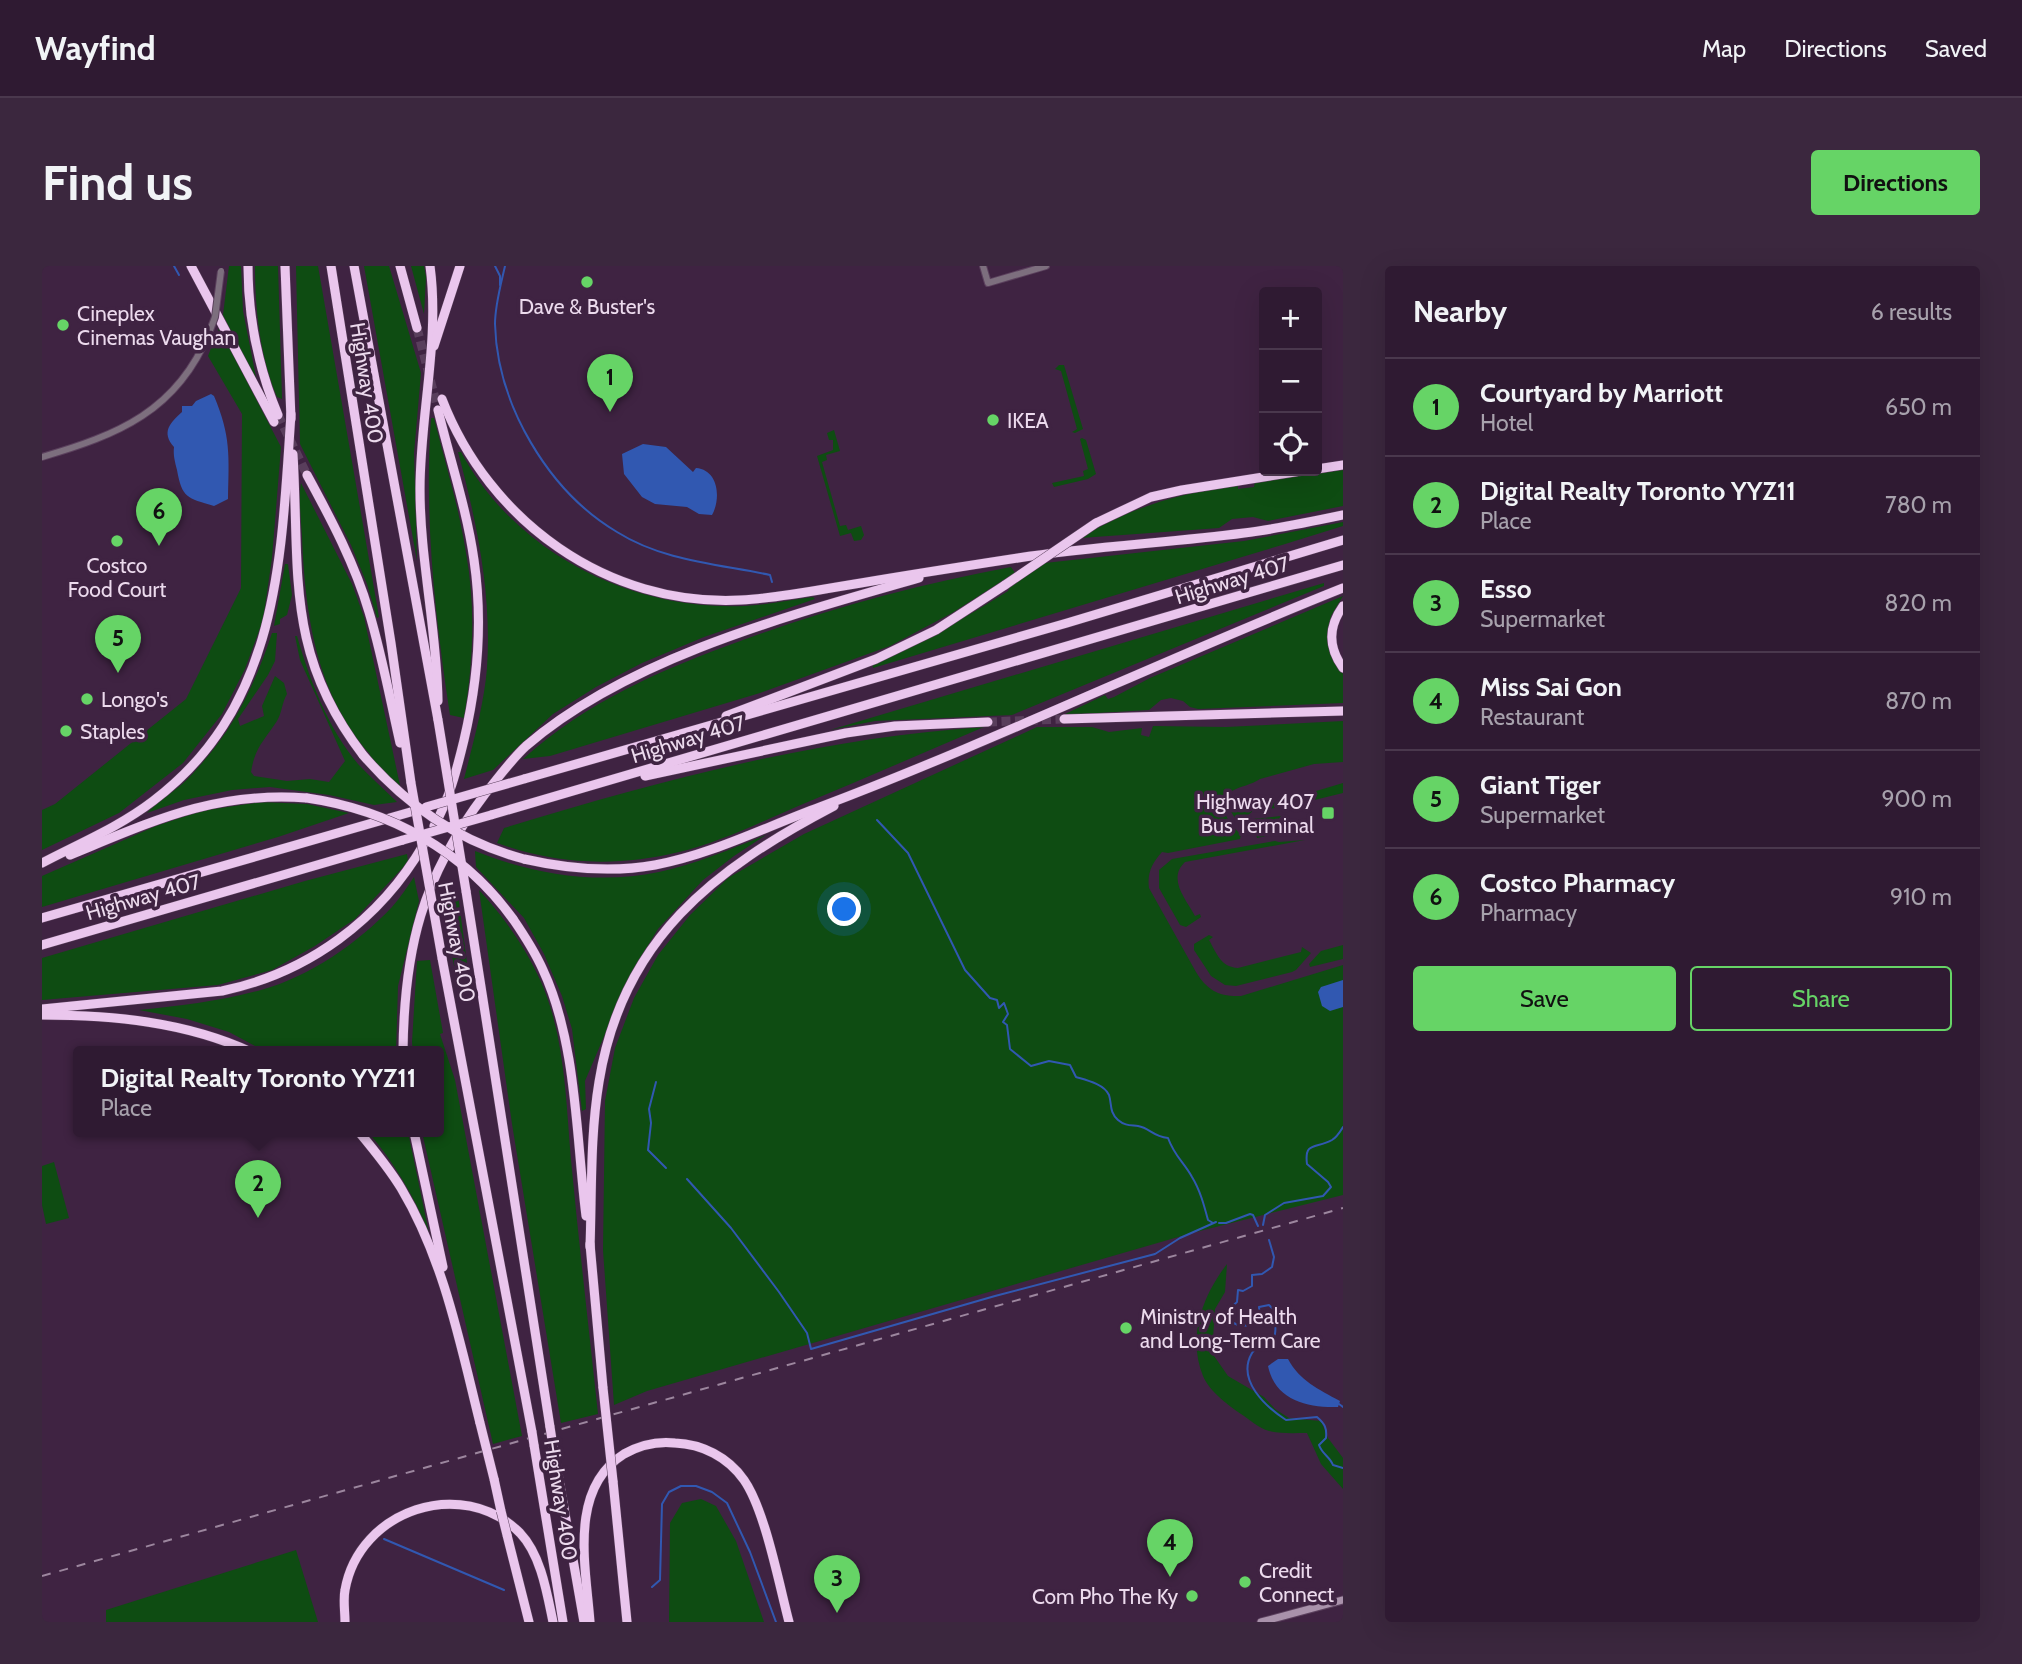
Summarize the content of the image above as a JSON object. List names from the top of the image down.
{
  "streets": {
    "highway": ["Highway 400", "Highway 407"]
  },
  "places": {
    "other": [
      "Dave & Buster's",
      "Cineplex Cinemas Vaughan",
      "IKEA",
      "Costco Food Court",
      "Longo's",
      "Staples",
      "Ministry of Health and Long-Term Care",
      "Credit Connect",
      "Com Pho The Ky"
    ],
    "transit": ["Highway 407 Bus Terminal"]
  },
  "page": {
    "header": "Wayfind",
    "nav": ["Map", "Directions", "Saved"],
    "buttons": [
      "Directions",
      ["Save", "Share"]
    ],
    "title": "Find us",
    "heading": ["Nearby", "6 results"],
    "map_buttons": ["+", "−"],
    "pins": [
      "1",
      "6",
      "5",
      "2",
      "4",
      "3"
    ],
    "list": [
      {
        "mark": "1",
        "name": "Courtyard by Marriott",
        "note": "Hotel",
        "value": "650 m"
      },
      {
        "mark": "2",
        "name": "Digital Realty Toronto YYZ11",
        "note": "Place",
        "value": "780 m"
      },
      {
        "mark": "3",
        "name": "Esso",
        "note": "Supermarket",
        "value": "820 m"
      },
      {
        "mark": "4",
        "name": "Miss Sai Gon",
        "note": "Restaurant",
        "value": "870 m"
      },
      {
        "mark": "5",
        "name": "Giant Tiger",
        "note": "Supermarket",
        "value": "900 m"
      },
      {
        "mark": "6",
        "name": "Costco Pharmacy",
        "note": "Pharmacy",
        "value": "910 m"
      }
    ],
    "popup": ["Digital Realty Toronto YYZ11", "Place"]
  }
}
